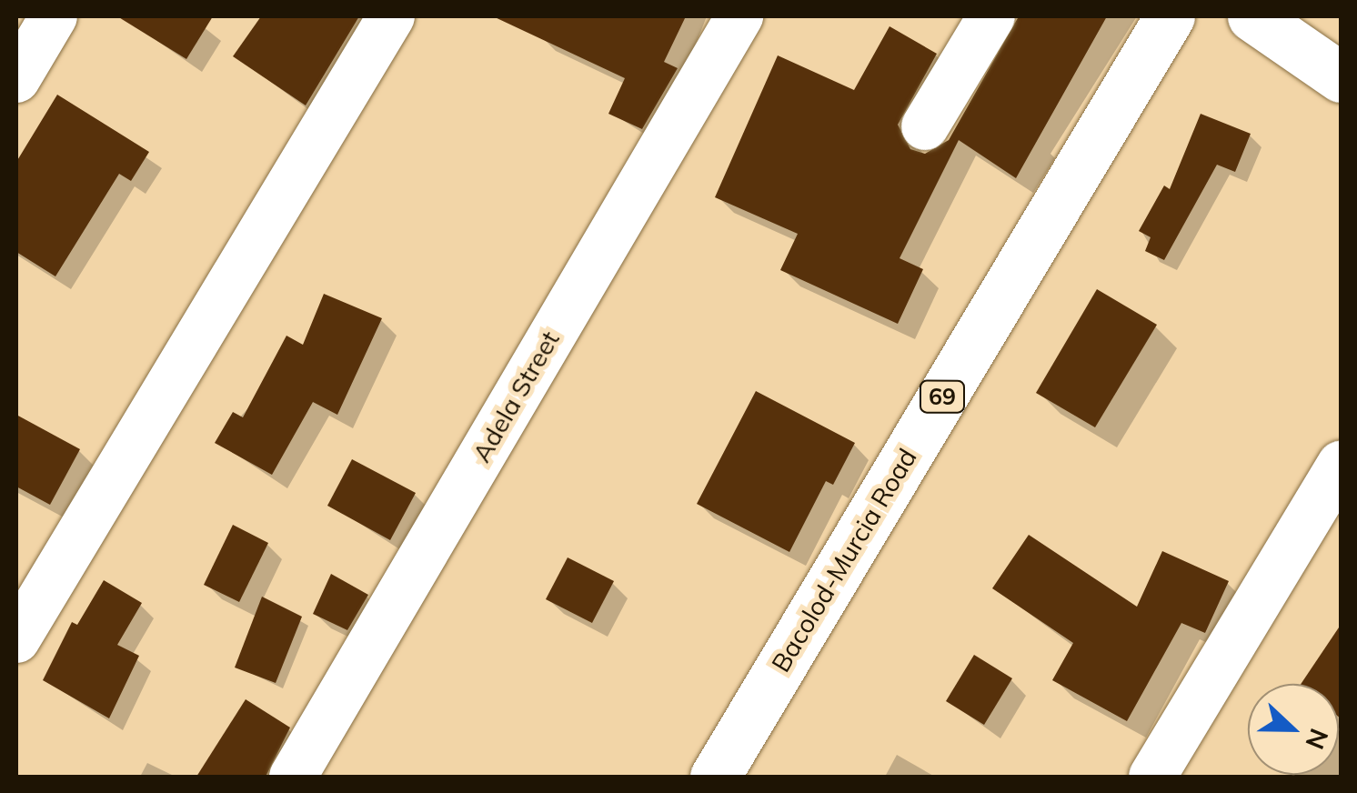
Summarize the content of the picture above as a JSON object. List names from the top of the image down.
{
  "streets": {
    "main road": ["69", "Bacolod-Murcia Road"],
    "street": ["Adela Street"]
  },
  "north": "right"
}
